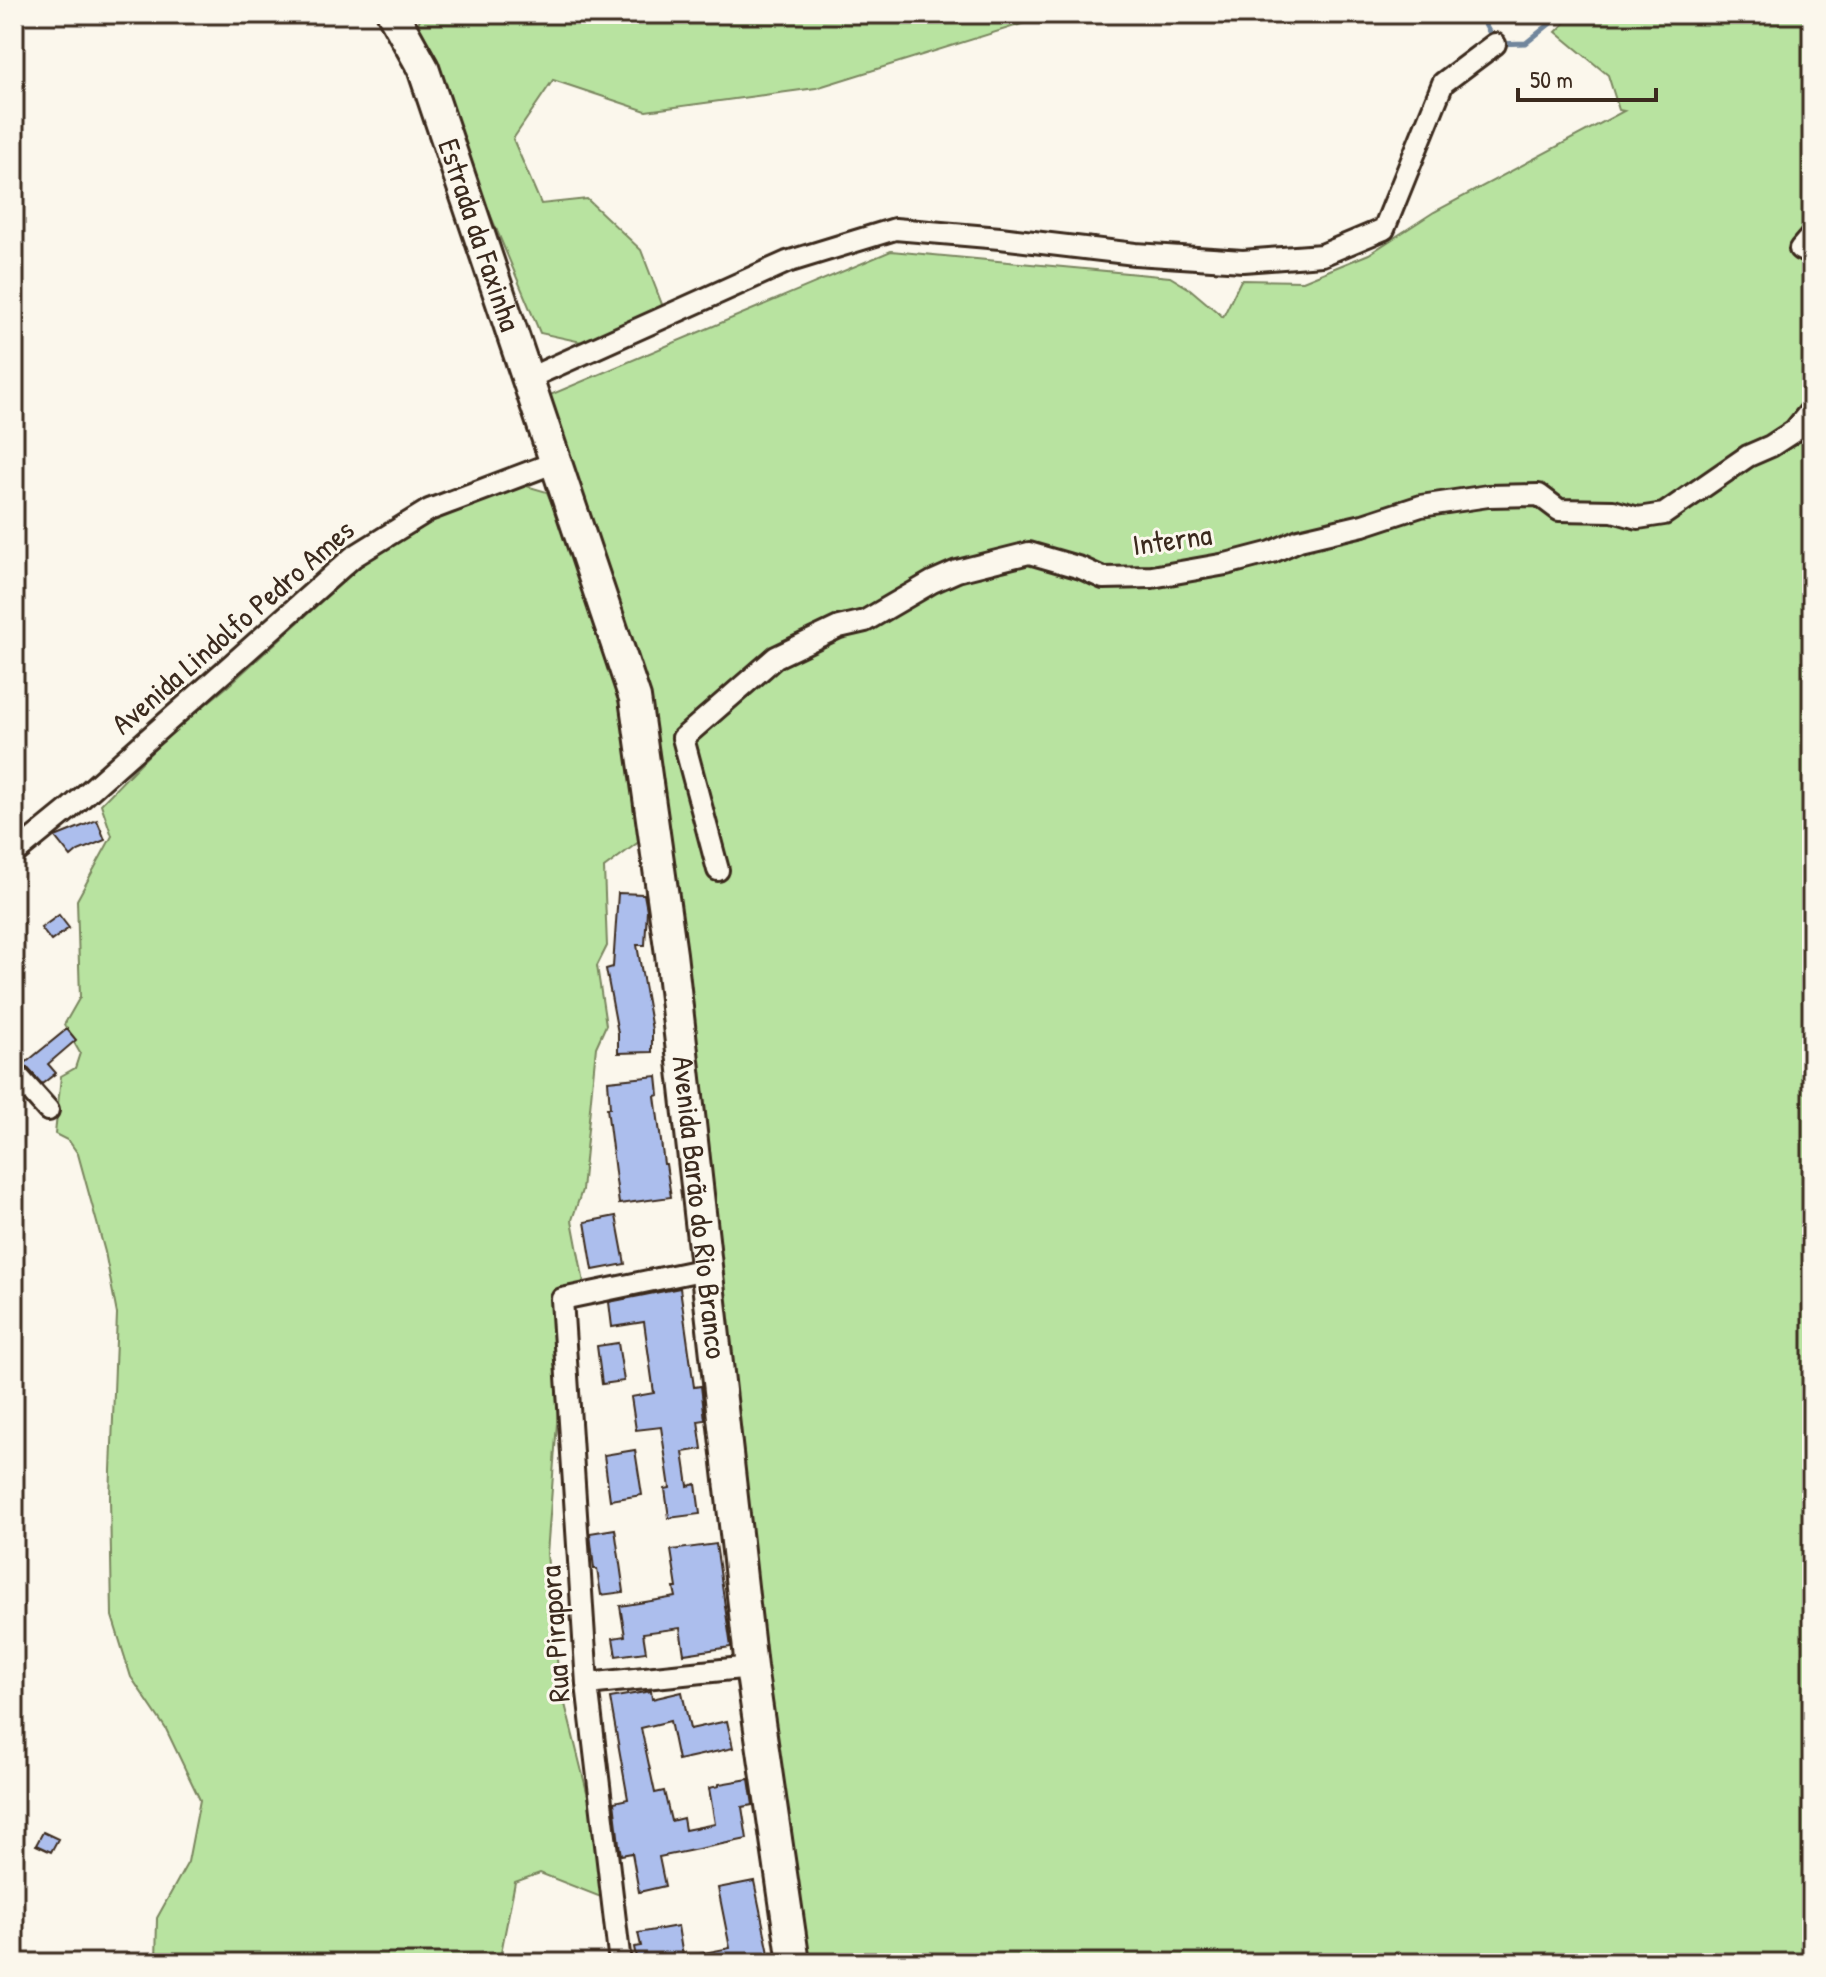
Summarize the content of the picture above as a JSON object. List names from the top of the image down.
{
  "streets": {
    "street": [
      "Estrada da Faxinha",
      "Interna",
      "Avenida Lindolfo Pedro Ames",
      "Avenida Barão do Rio Branco",
      "Rua Pirapora"
    ]
  },
  "crossings": [
    ["Estrada da Faxinha", "Avenida Lindolfo Pedro Ames"],
    ["Estrada da Faxinha", "Avenida Barão do Rio Branco"],
    ["Avenida Lindolfo Pedro Ames", "Avenida Barão do Rio Branco"],
    ["Avenida Barão do Rio Branco", "Rua Pirapora"]
  ],
  "scale_bar": "50 m"
}
